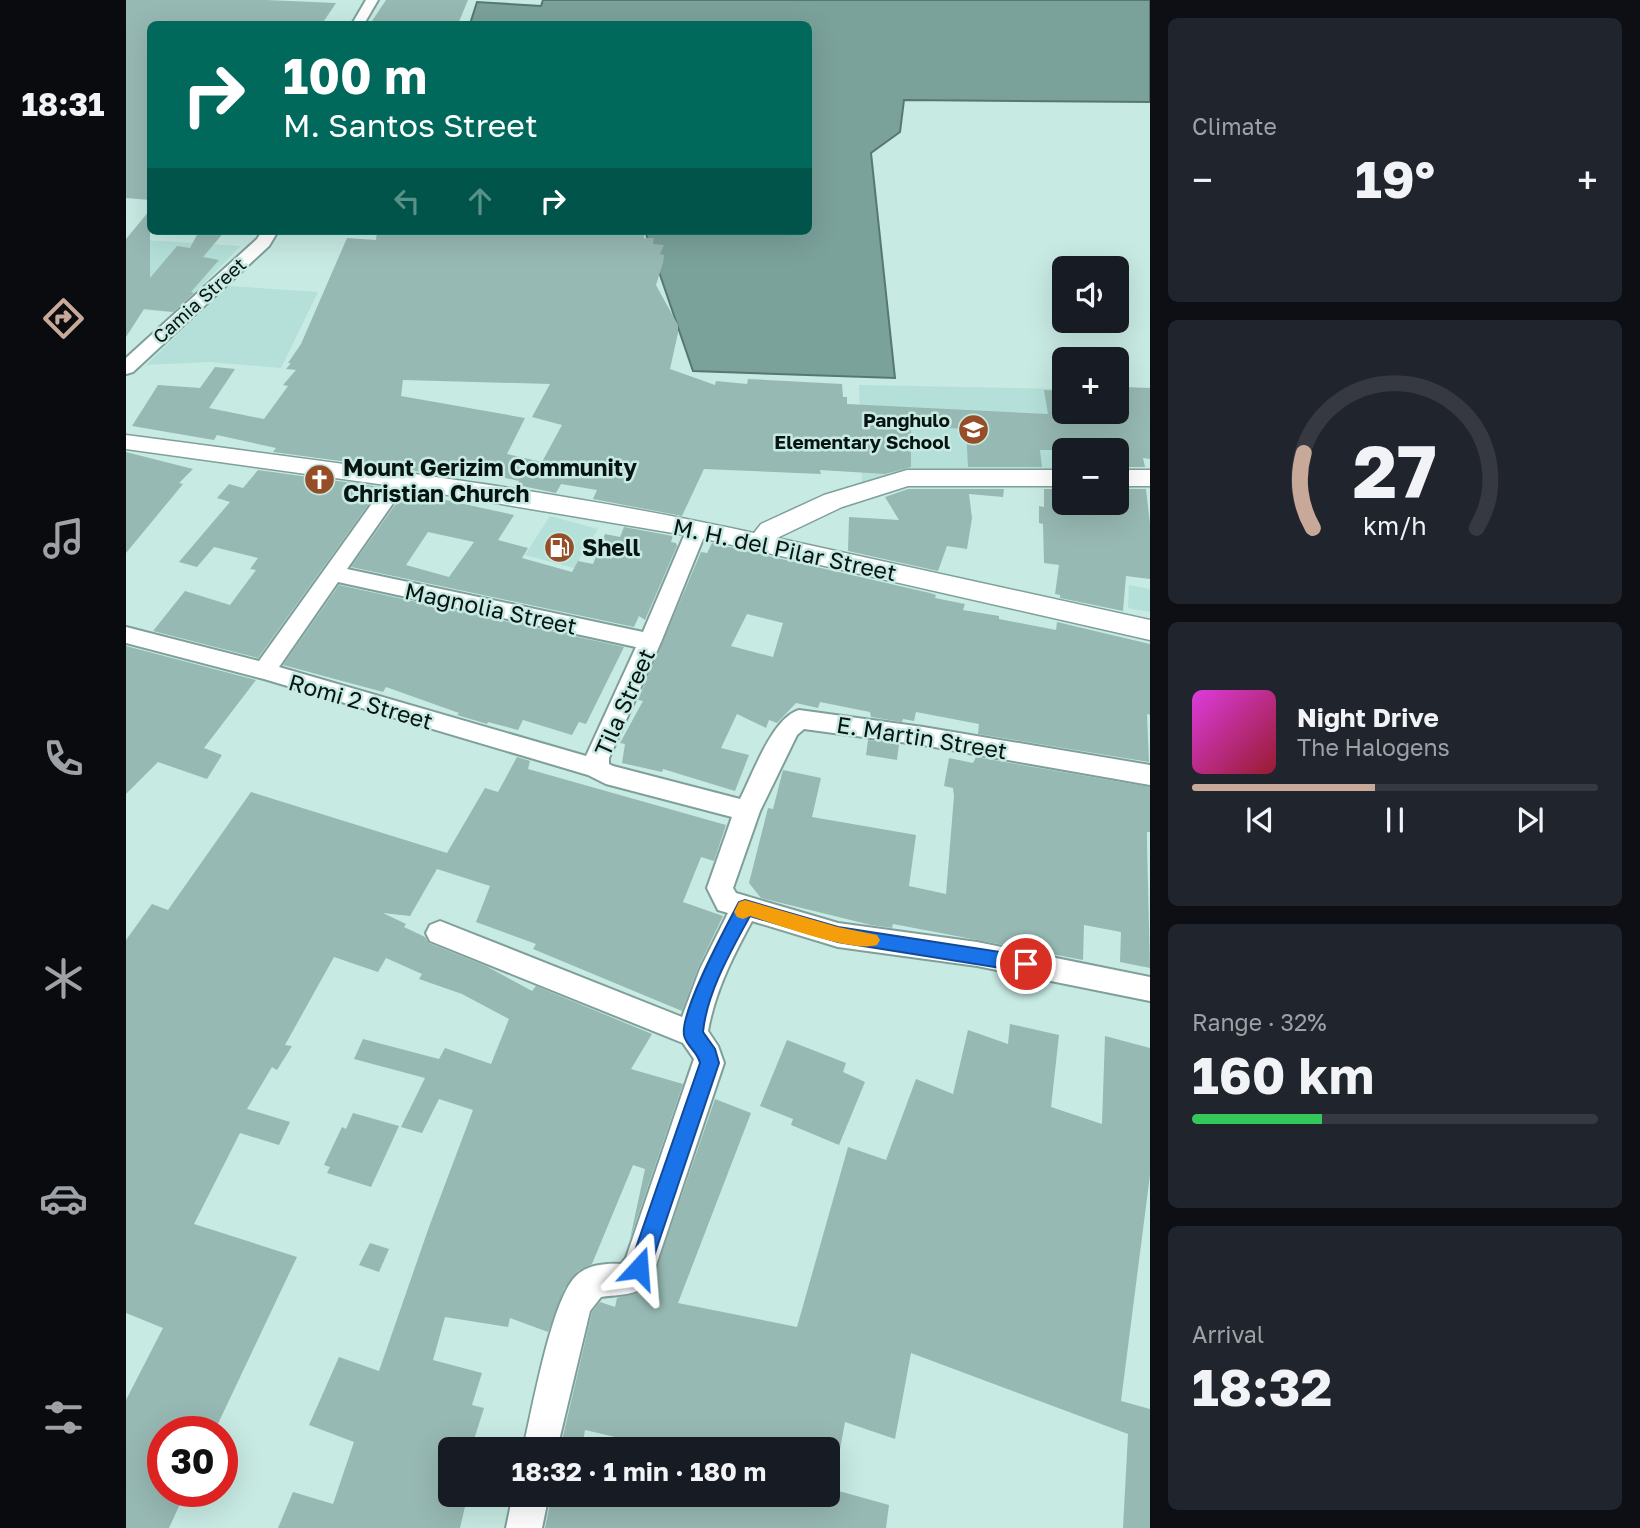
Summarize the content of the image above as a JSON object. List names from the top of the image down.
{
  "streets": {
    "main road": ["M. H. del Pilar Street"],
    "street": [
      "Camia Street",
      "Magnolia Street",
      "Romi 2 Street",
      "Tila Street",
      "E. Martin Street"
    ]
  },
  "crossings": [
    ["M. H. del Pilar Street", "Tila Street"],
    ["Magnolia Street", "Tila Street"],
    ["Romi 2 Street", "Tila Street"],
    ["Tila Street", "E. Martin Street"]
  ],
  "places": {
    "school or university": ["Panghulo Elementary School"],
    "church": ["Mount Gerizim Community Christian Church"],
    "fuel station": ["Shell"]
  },
  "page": {
    "tabs": "18:31",
    "tile": [
      "Climate",
      ["Range · 32%", "160 km"],
      ["Arrival", "18:32"]
    ],
    "turn": ["100 m", "M. Santos Street"],
    "heat": ["−", "19°", "+"],
    "map_buttons": ["+", "−"],
    "song": ["Night Drive", "The Halogens"],
    "limit": "30",
    "trip": "18:32 · 1 min · 180 m",
    "gauge": ["27", "km/h"]
  }
}
